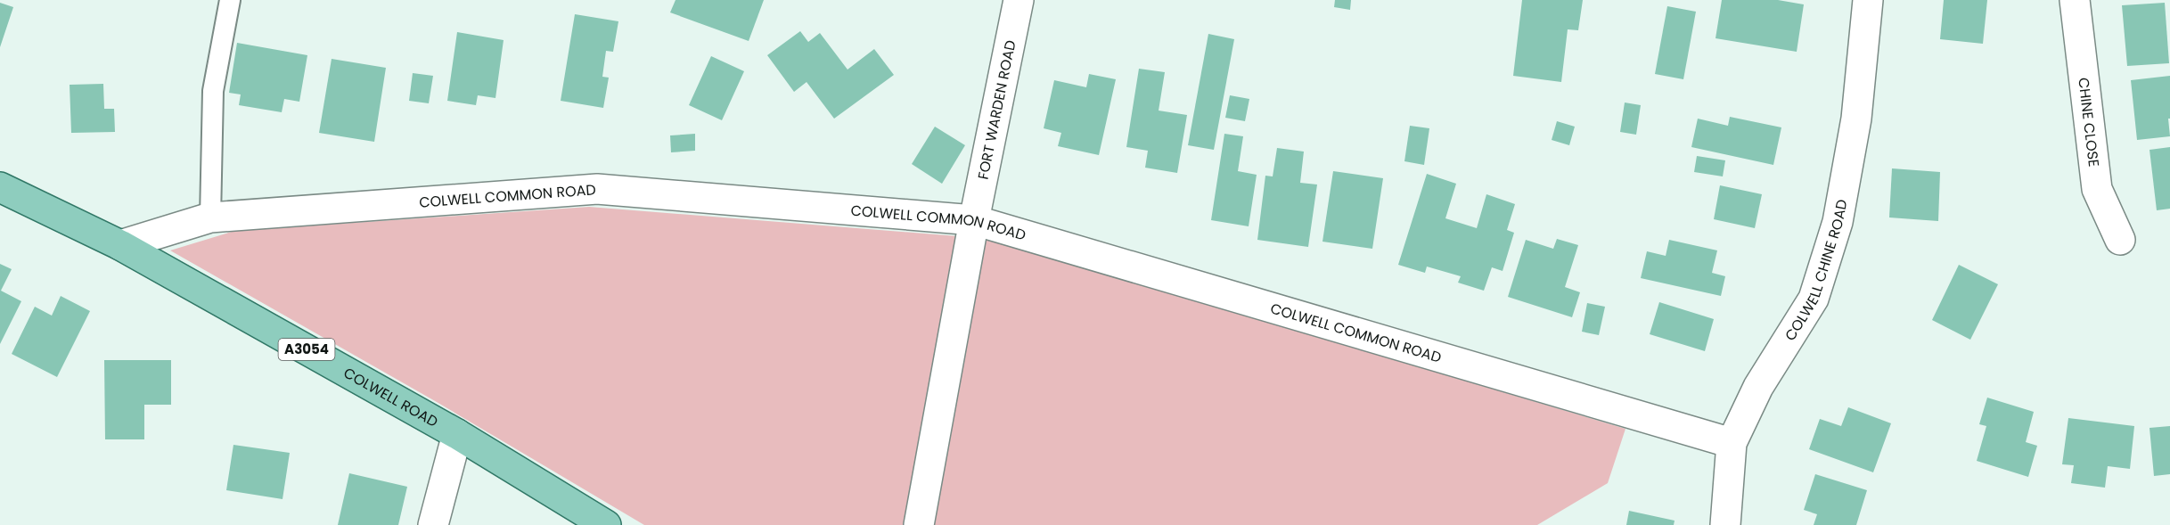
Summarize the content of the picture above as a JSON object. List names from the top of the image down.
{
  "streets": {
    "main road": ["A3054", "COLWELL ROAD"],
    "street": [
      "FORT WARDEN ROAD",
      "CHINE CLOSE",
      "COLWELL COMMON ROAD",
      "COLWELL CHINE ROAD"
    ]
  },
  "crossings": [
    ["FORT WARDEN ROAD", "COLWELL COMMON ROAD"],
    ["COLWELL COMMON ROAD", "COLWELL CHINE ROAD"],
    ["COLWELL COMMON ROAD", "COLWELL ROAD"]
  ]
}
